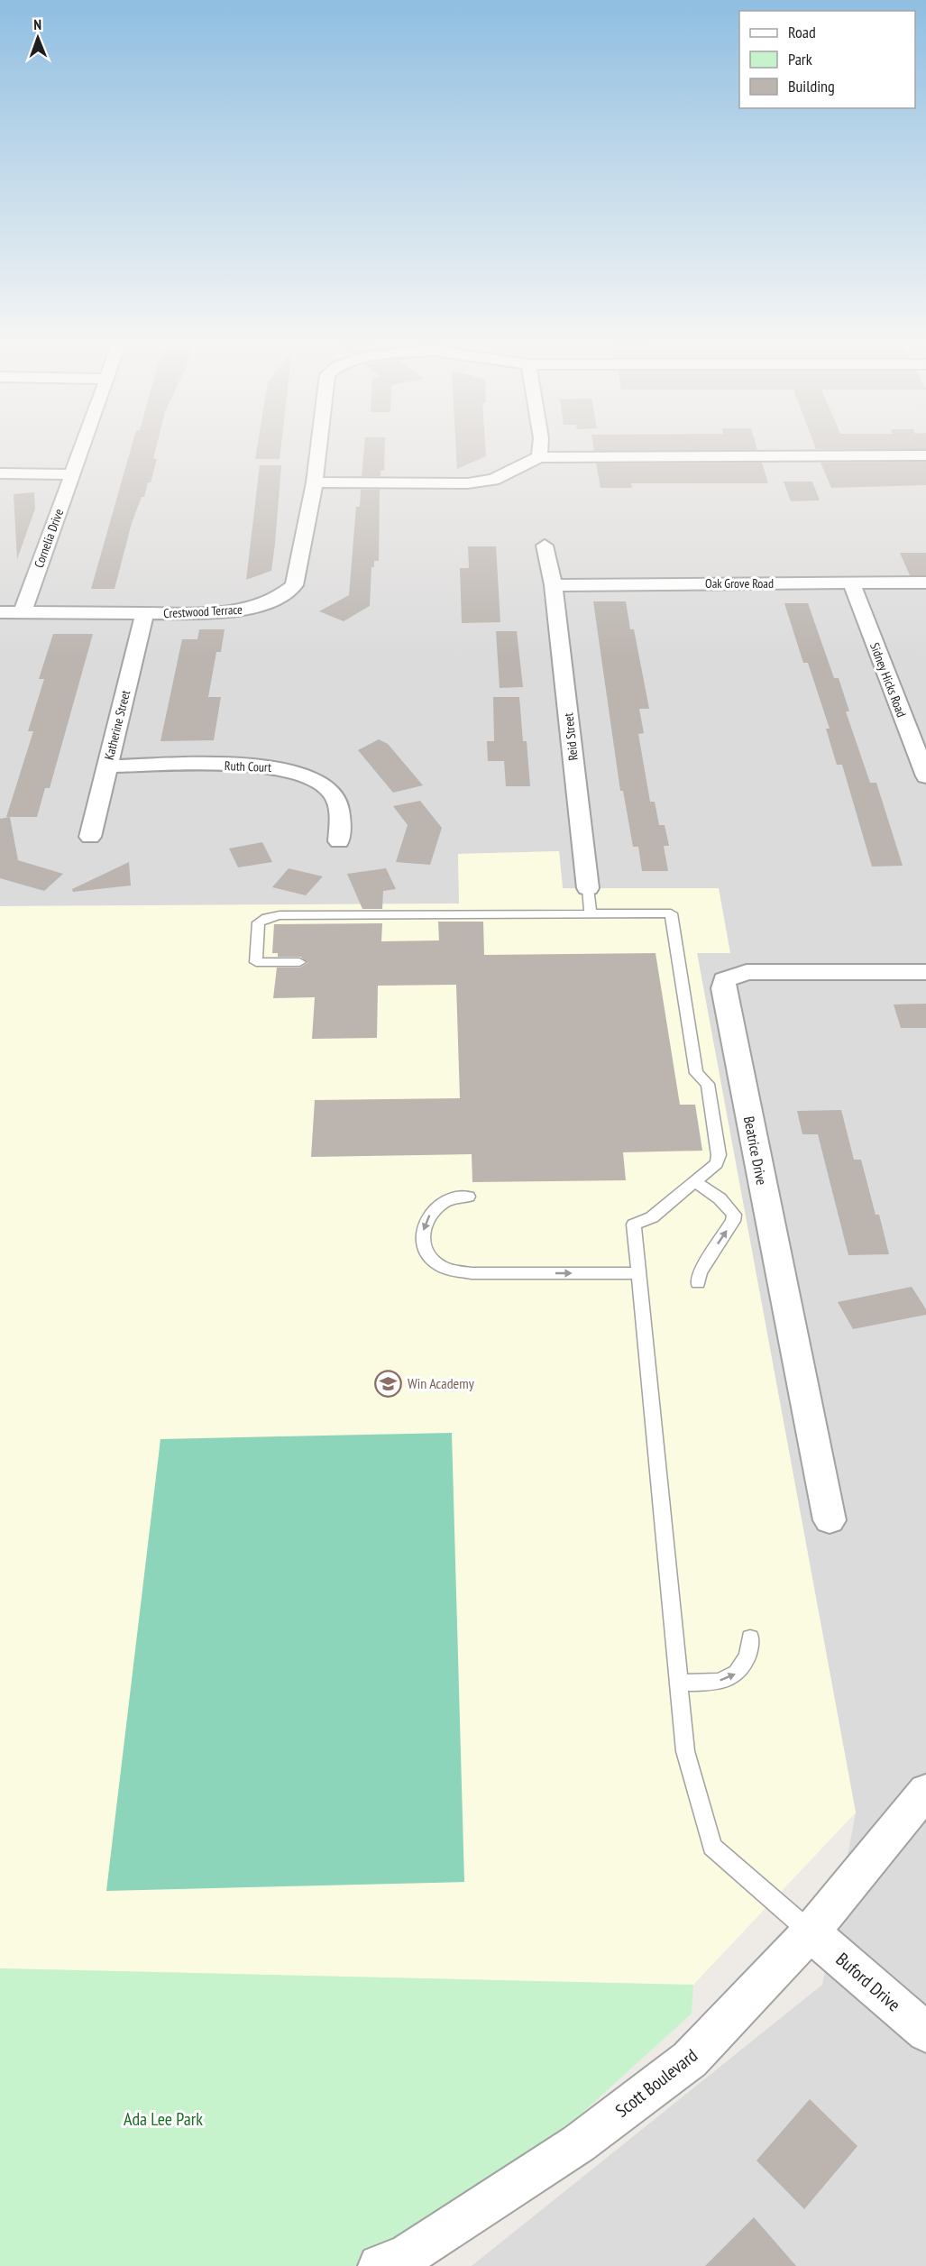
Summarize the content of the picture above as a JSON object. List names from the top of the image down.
{
  "streets": {
    "street": [
      "Cornelia Drive",
      "Oak Grove Road",
      "Crestwood Terrace",
      "Sidney Hicks Road",
      "Katherine Street",
      "Reid Street",
      "Ruth Court",
      "Beatrice Drive",
      "Buford Drive",
      "Scott Boulevard"
    ]
  },
  "crossings": [
    ["Cornelia Drive", "Crestwood Terrace"],
    ["Oak Grove Road", "Sidney Hicks Road"],
    ["Oak Grove Road", "Reid Street"],
    ["Crestwood Terrace", "Katherine Street"],
    ["Katherine Street", "Ruth Court"],
    ["Buford Drive", "Scott Boulevard"]
  ],
  "parks": ["Ada Lee Park"],
  "places": {
    "school or university": ["Win Academy"]
  },
  "legend": ["Road", "Park", "Building"],
  "north": "top"
}
